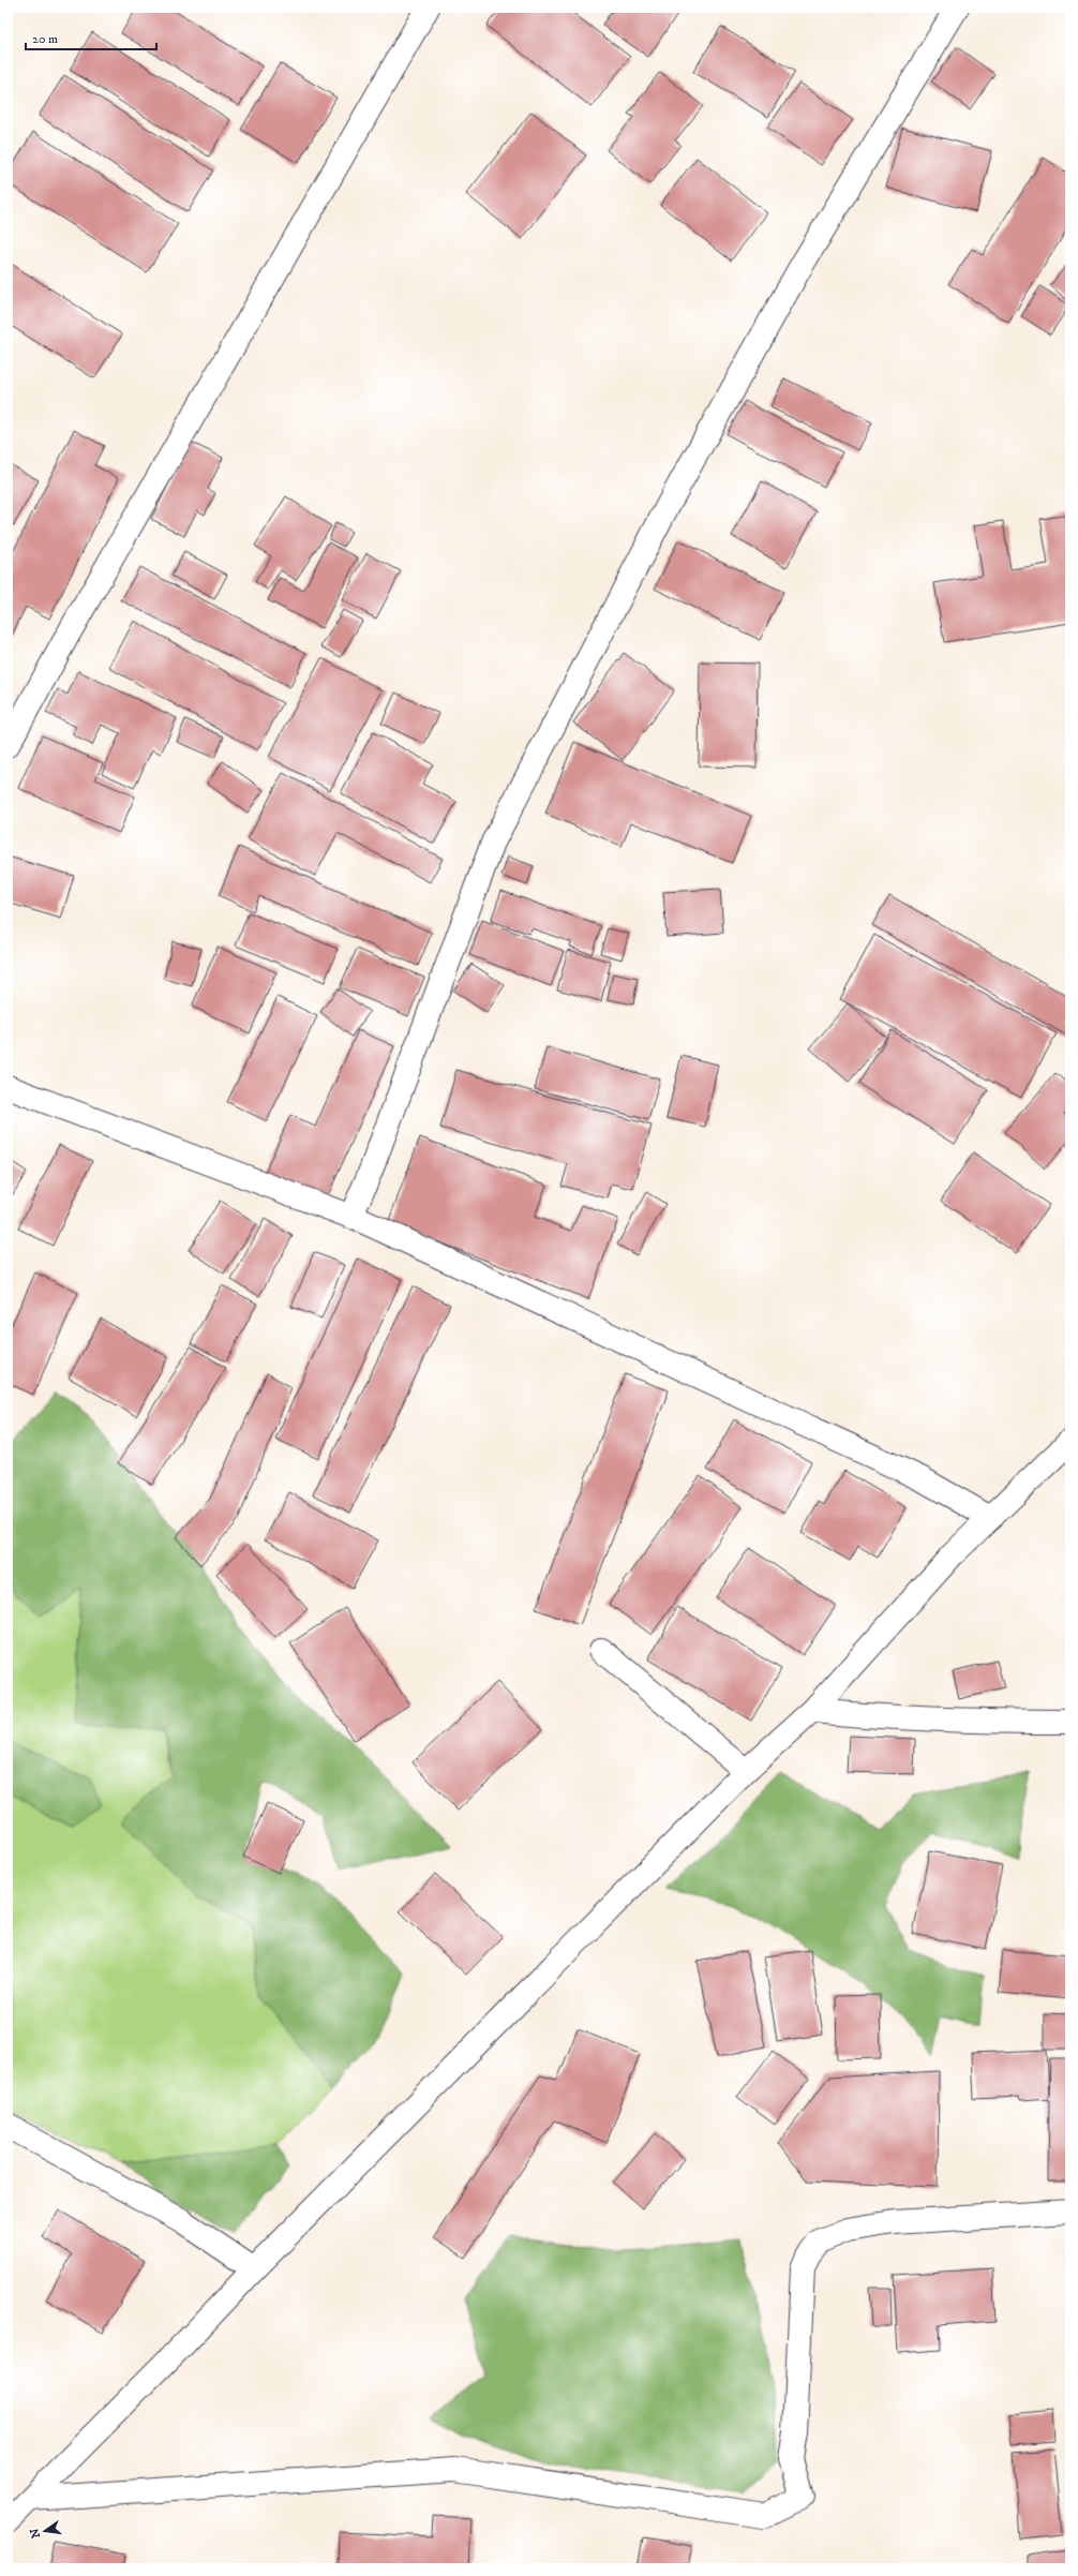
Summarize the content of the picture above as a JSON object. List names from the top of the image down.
{
  "scale_bar": "20 m",
  "north": "left"
}
